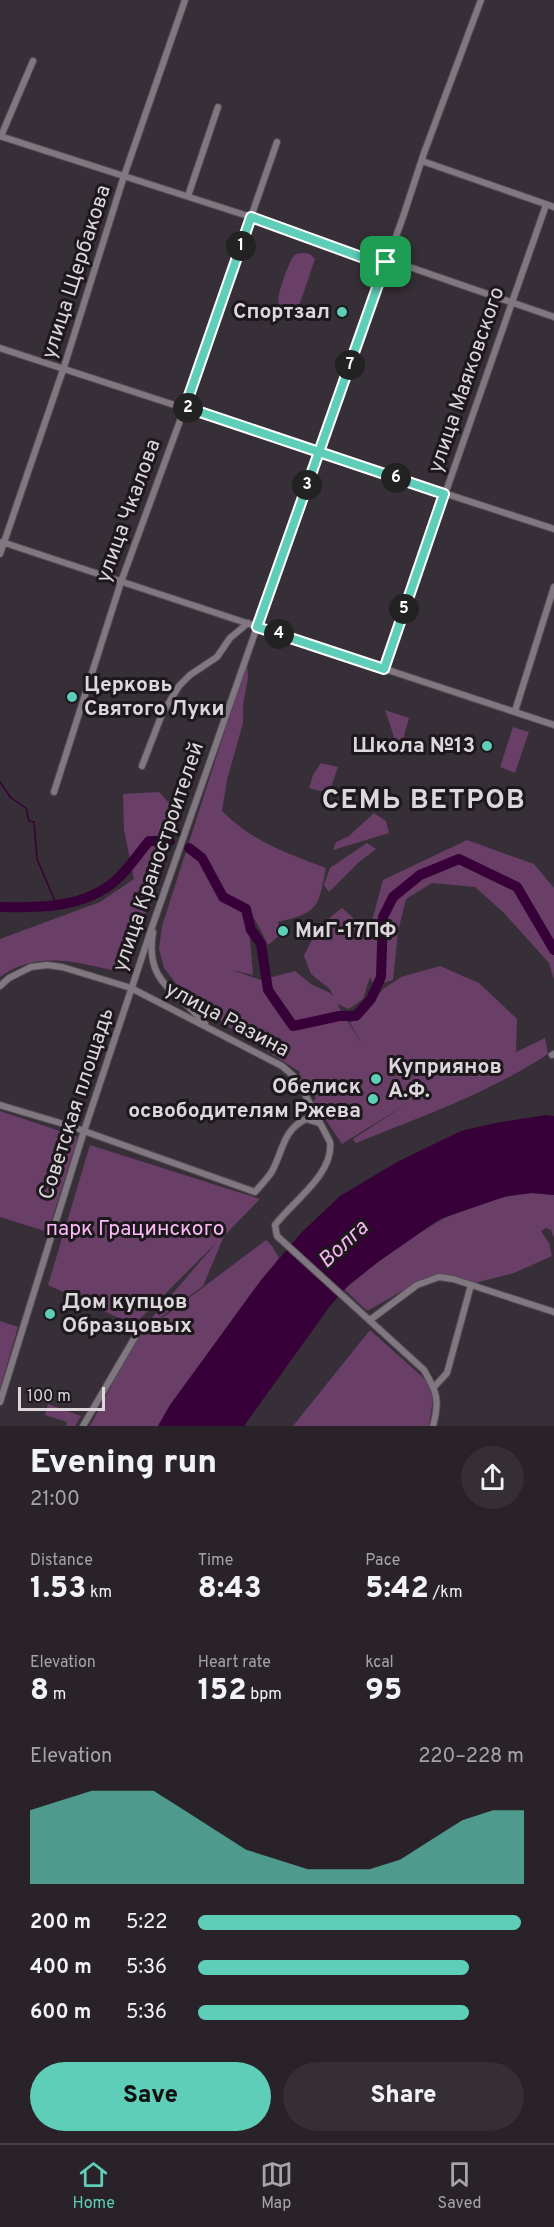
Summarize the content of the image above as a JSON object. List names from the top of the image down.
{
  "streets": {
    "street": [
      "улица Щербакова",
      "улица Маяковского",
      "улица Чкалова",
      "улица Краностроителей",
      "улица Разина",
      "Советская площадь"
    ]
  },
  "crossings": [
    ["улица Краностроителей", "улица Разина"],
    ["улица Краностроителей", "Советская площадь"],
    ["улица Разина", "Советская площадь"]
  ],
  "districts": ["СЕМЬ ВЕТРОВ"],
  "water": ["Волга"],
  "parks": ["парк Грацинского"],
  "places": [
    "Спортзал",
    "Церковь Святого Луки",
    "Школа №13",
    "МиГ-17ПФ",
    "Куприянов А.Ф.",
    "Обелиск освободителям Ржева",
    "Дом купцов Образцовых"
  ],
  "scale_bar": "100 m",
  "page": {
    "pins": [
      "1",
      "7",
      "2",
      "6",
      "3",
      "5",
      "4"
    ],
    "scale": "100 m",
    "heading": ["Evening run", "21:00"],
    "stats": [
      ["Distance", "1.53 km"],
      ["Time", "8:43"],
      ["Pace", "5:42 /km"],
      ["Elevation", "8 m"],
      ["Heart rate", "152 bpm"],
      ["kcal", "95"]
    ],
    "chart": ["Elevation", "220–228 m"],
    "list": [
      {
        "name": "200 m",
        "note": "5:22"
      },
      {
        "name": "400 m",
        "note": "5:36"
      },
      {
        "name": "600 m",
        "note": "5:36"
      }
    ],
    "buttons": ["Save", "Share"],
    "tabs": ["Home", "Map", "Saved"]
  }
}
